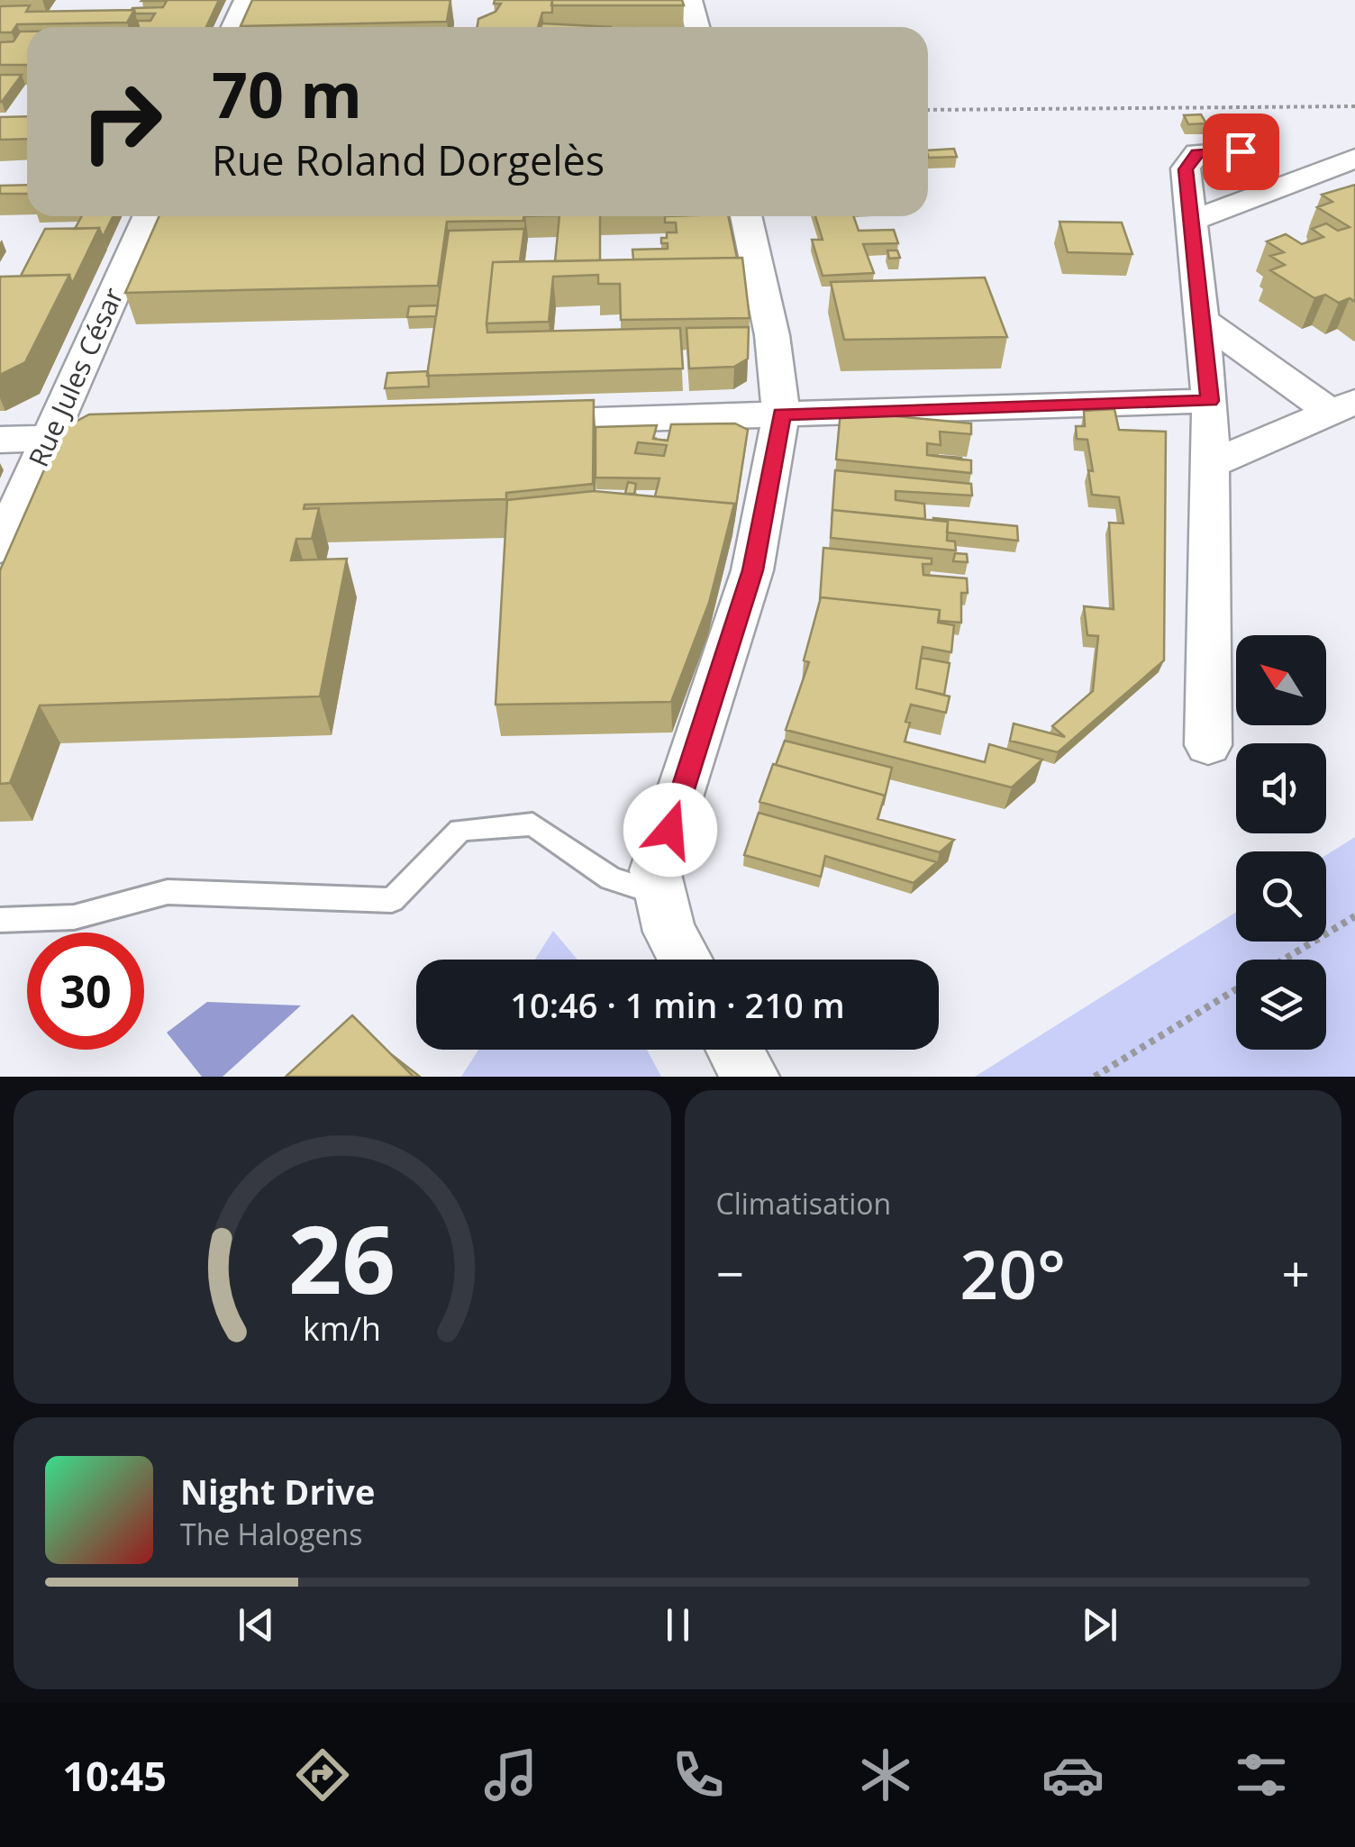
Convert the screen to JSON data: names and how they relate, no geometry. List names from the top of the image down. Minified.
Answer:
{"streets":{"street":["Rue Jules César"]},"north":"top left","page":{"turn":["70 m","Rue Roland Dorgelès"],"limit":"30","trip":"10:46 · 1 min · 210 m","tile":"Climatisation","heat":["−","20°","+"],"song":["Night Drive","The Halogens"],"tabs":"10:45","gauge":["26","km/h"]}}
